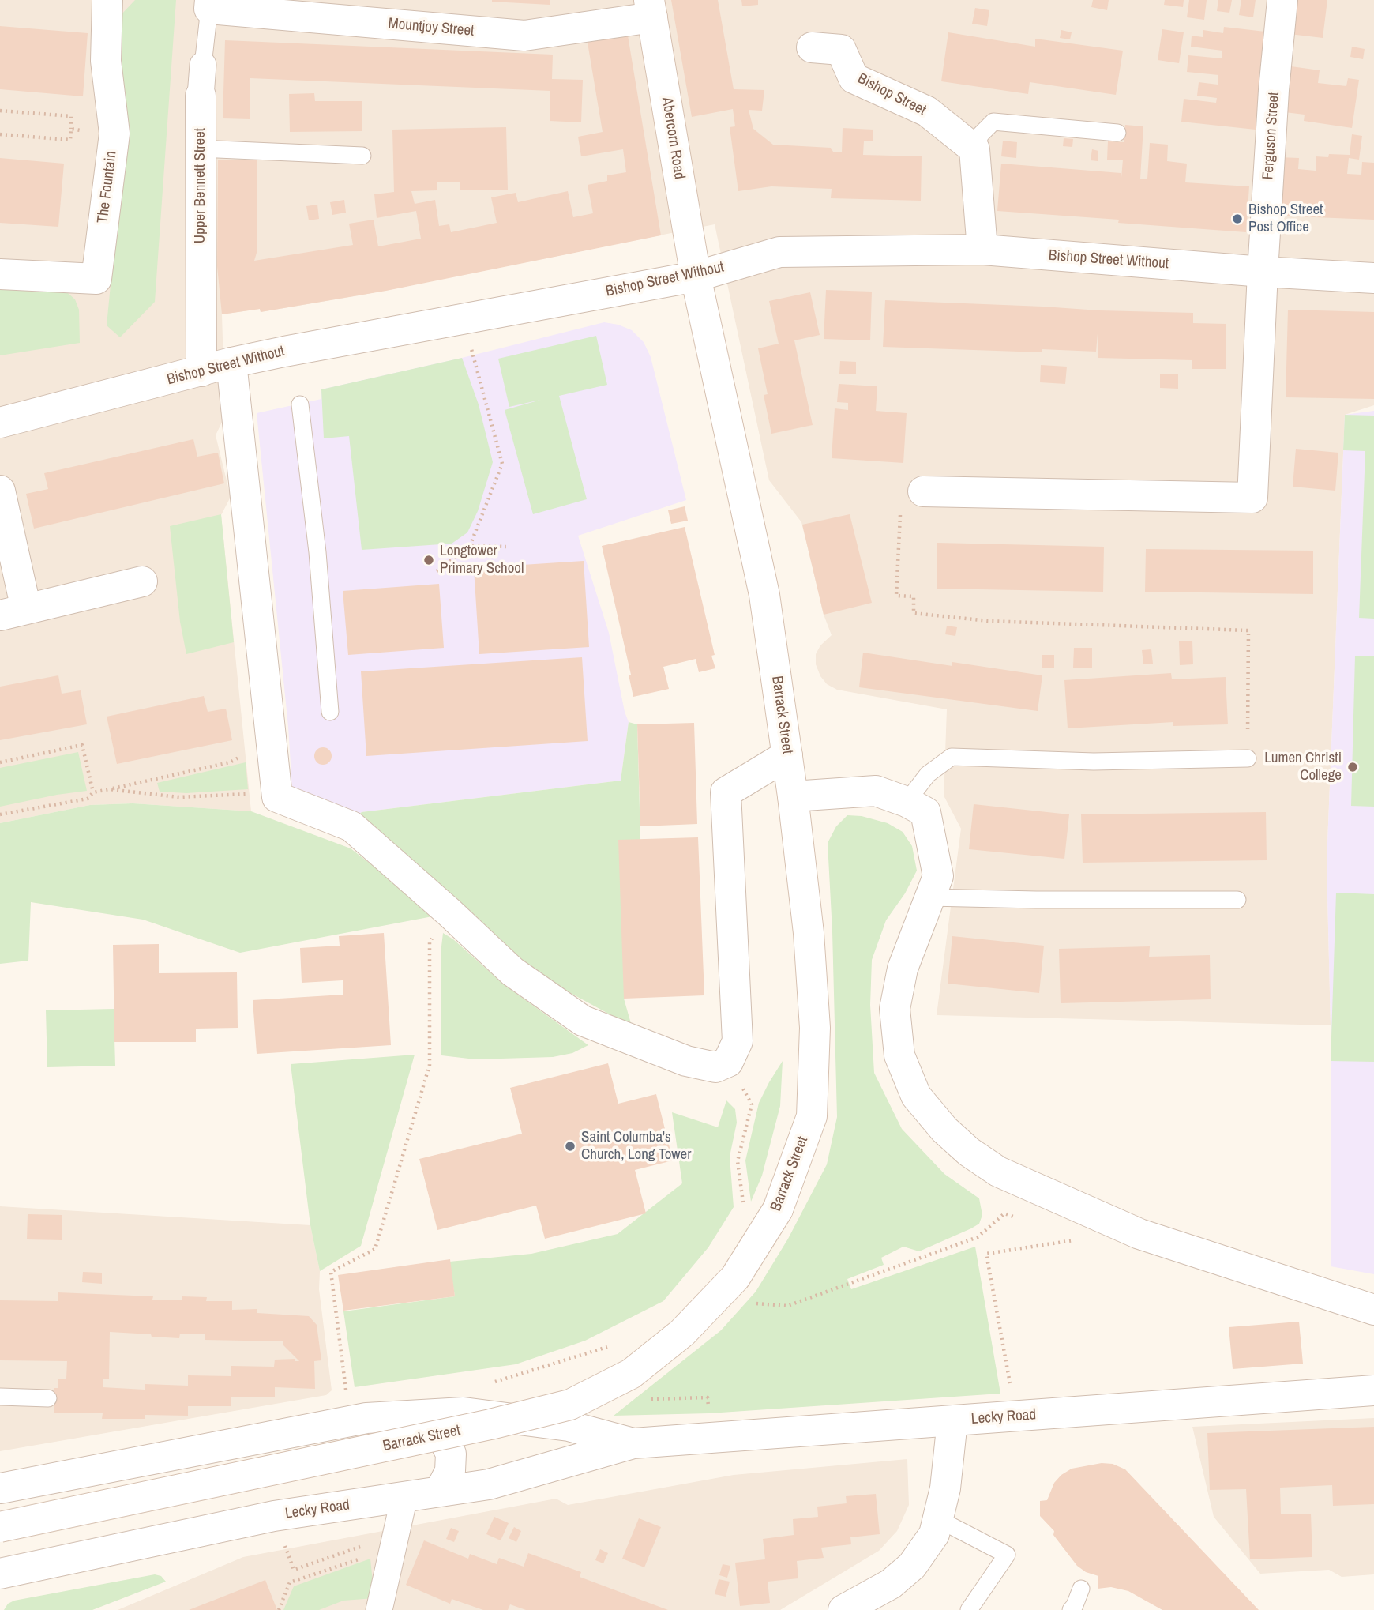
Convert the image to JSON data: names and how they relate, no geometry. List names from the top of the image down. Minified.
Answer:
{"streets":{"street":["Mountjoy Street","Bishop Street","Ferguson Street","Abercorn Road","Upper Bennett Street","The Fountain","Bishop Street Without","Barrack Street","Lecky Road"]},"crossings":[["Mountjoy Street","Abercorn Road"],["Mountjoy Street","Upper Bennett Street"],["Ferguson Street","Bishop Street Without"],["Abercorn Road","Bishop Street Without"],["Abercorn Road","Barrack Street"],["Upper Bennett Street","Bishop Street Without"],["Bishop Street Without","Barrack Street"]],"places":["Bishop Street Post Office","Longtower Primary School","Lumen Christi College","Saint Columba's Church, Long Tower"]}
